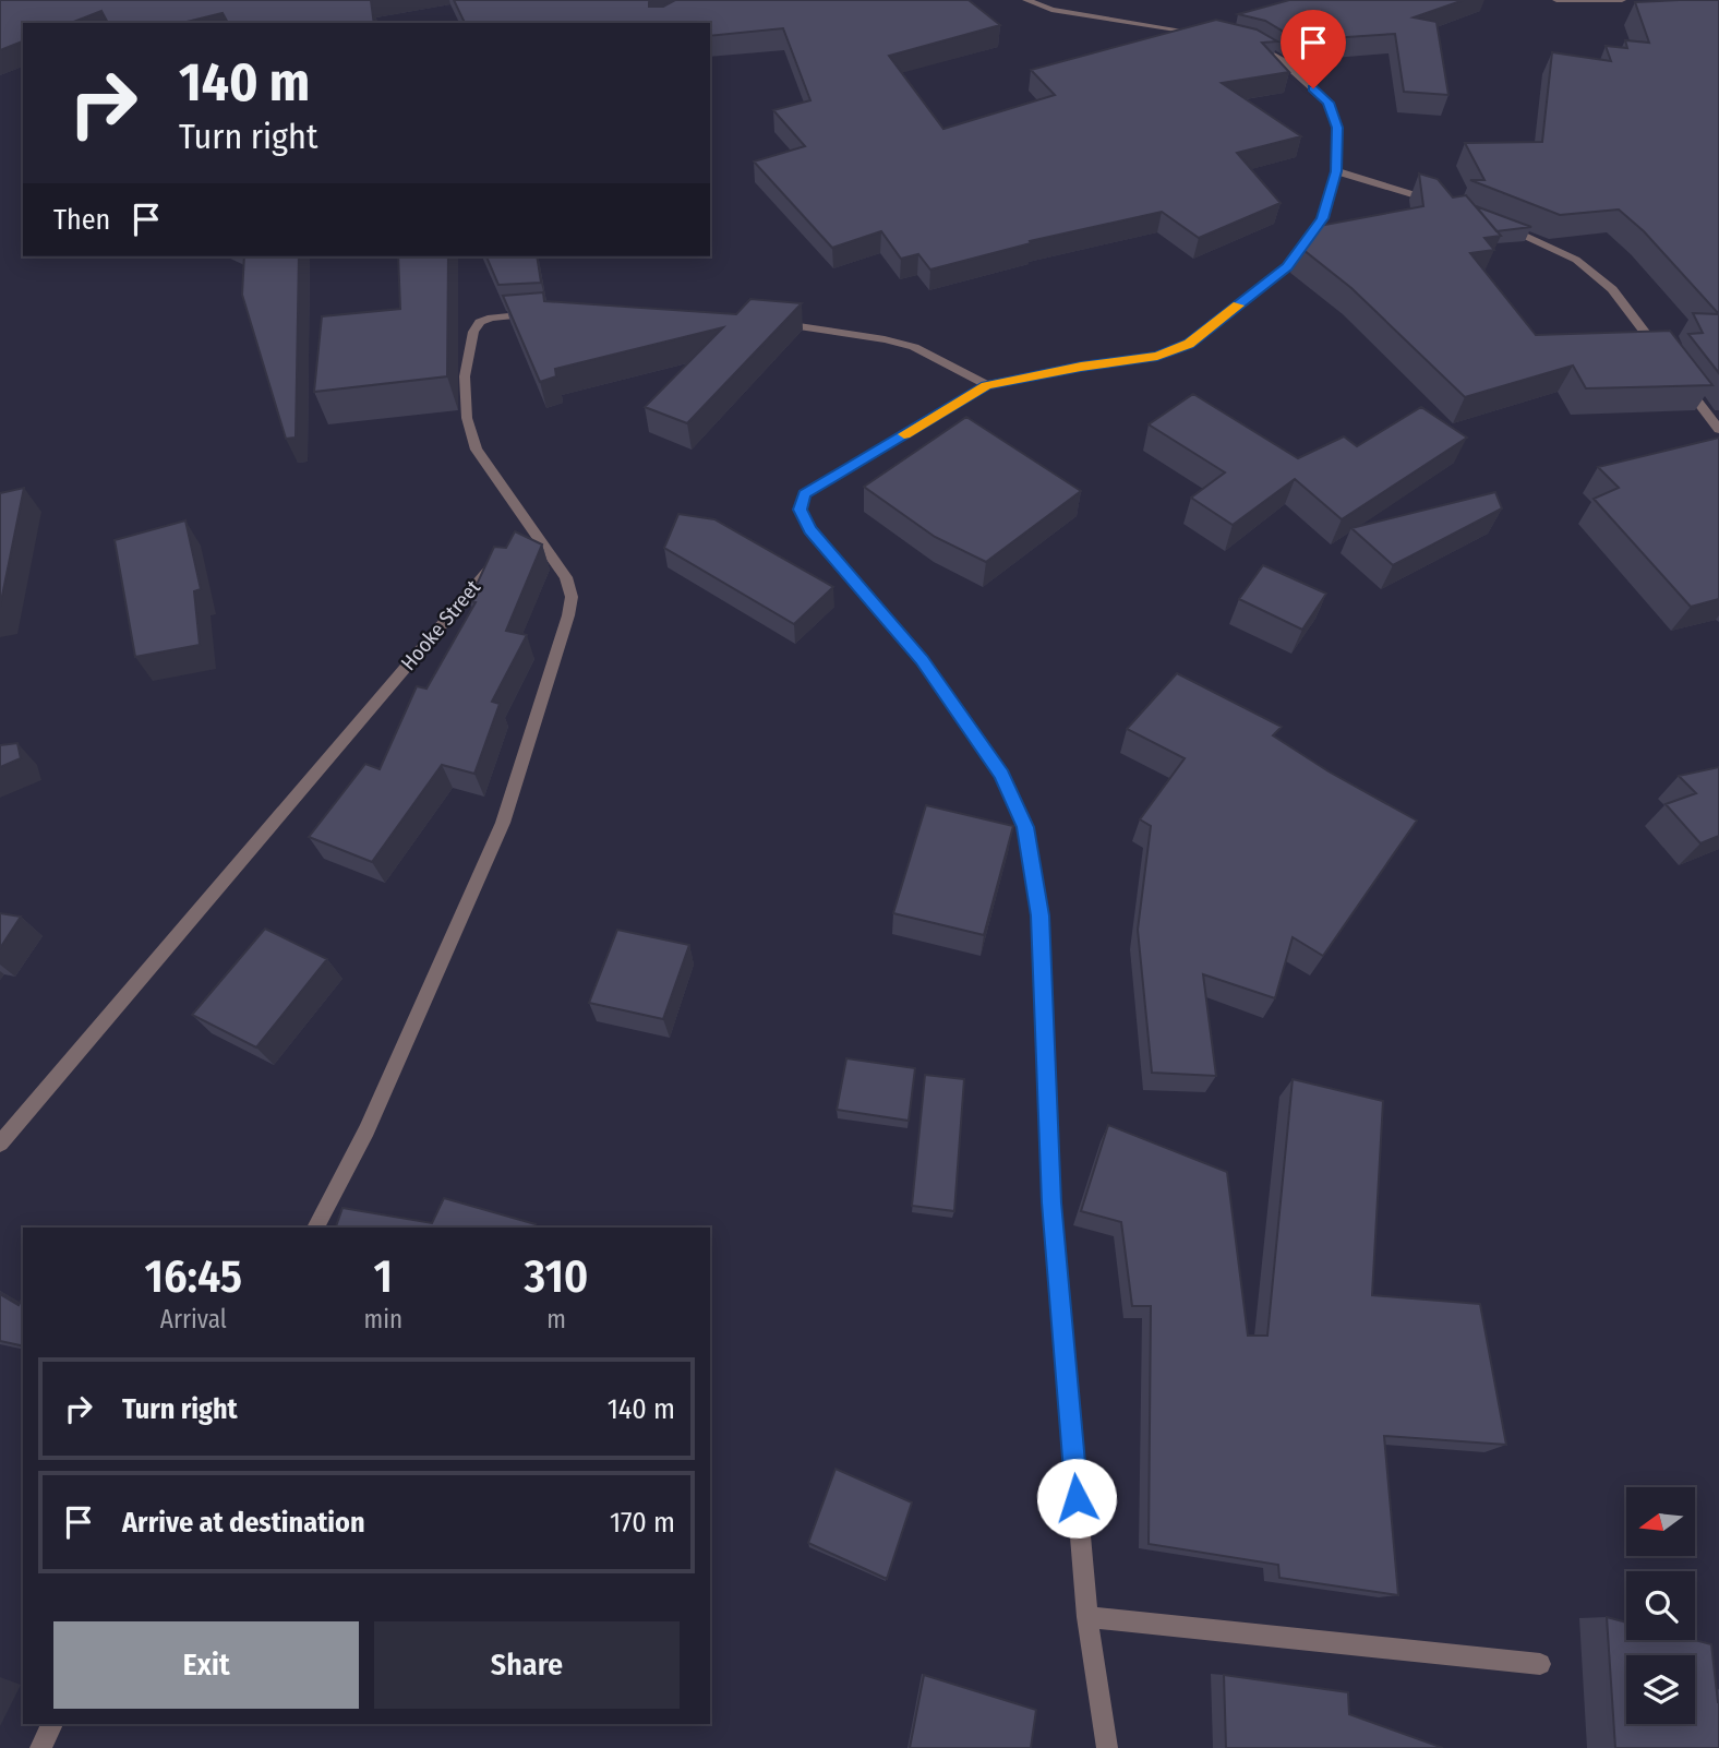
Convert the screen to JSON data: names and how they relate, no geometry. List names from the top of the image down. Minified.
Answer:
{"streets":{"street":["Hooke Street"]},"north":"left","page":{"turn":["140 m","Turn right"],"then":"Then","eta":["16:45","Arrival","1","min","310","m"],"list":[{"name":"Turn right","value":"140 m"},{"name":"Arrive at destination","value":"170 m"}],"buttons":["Exit","Share"]}}
